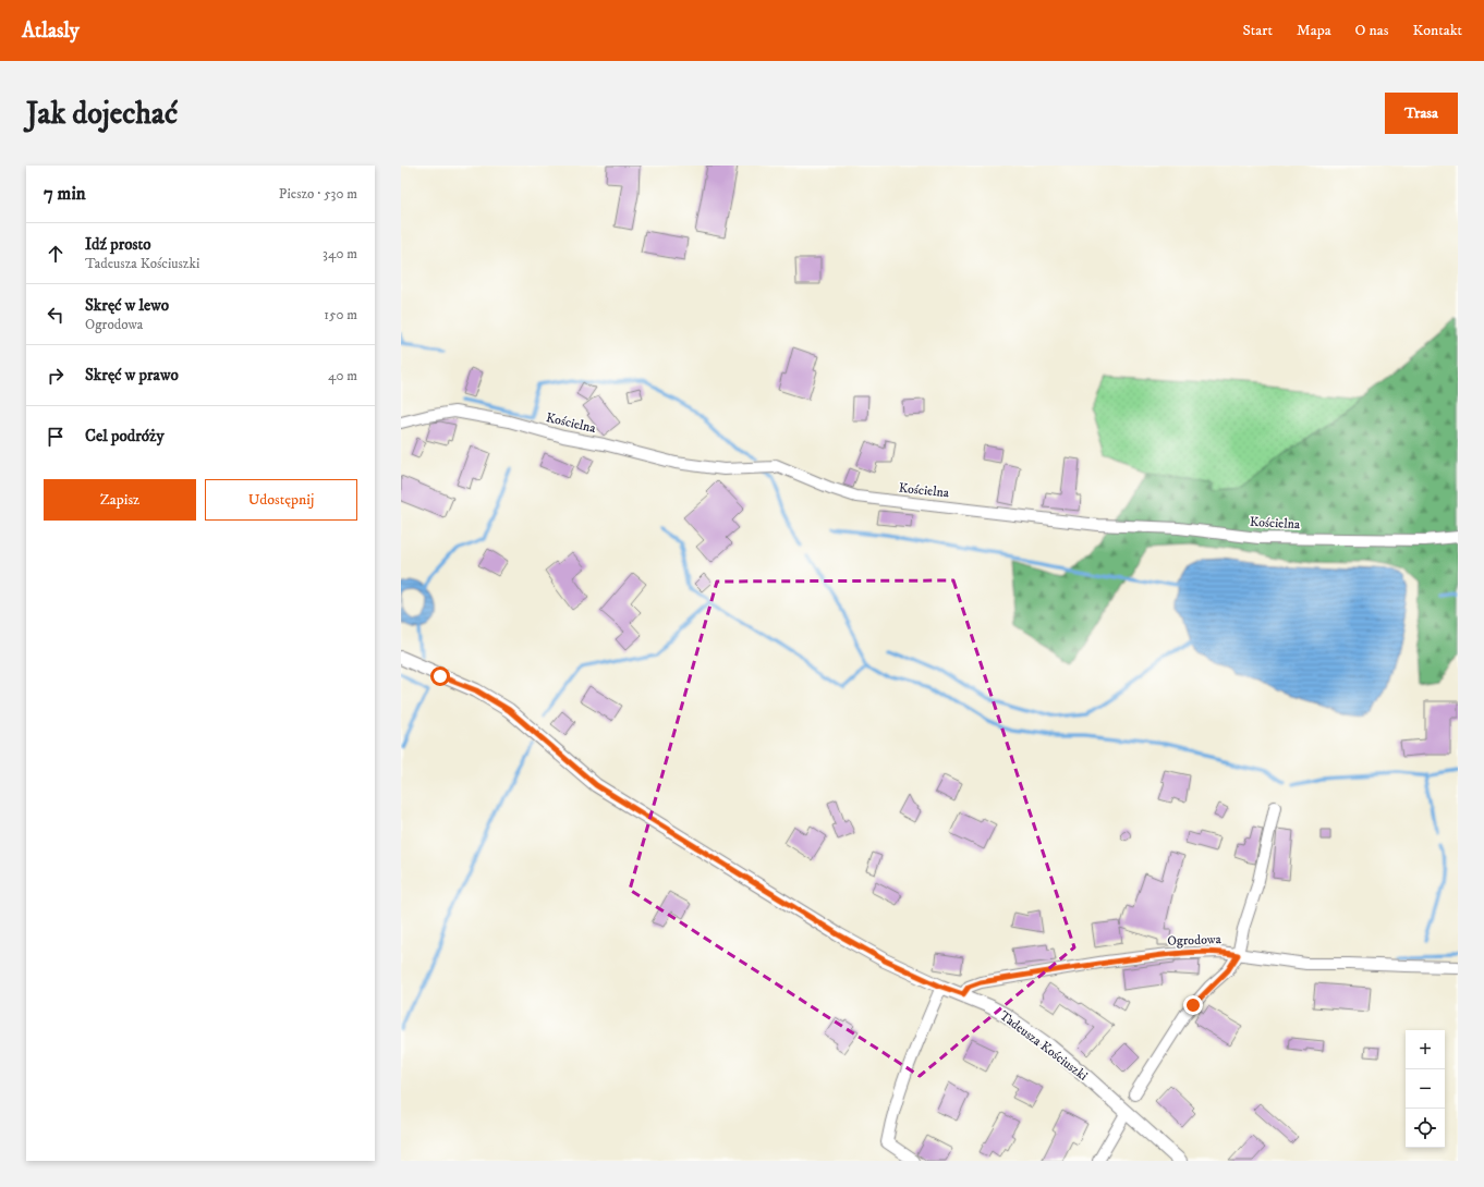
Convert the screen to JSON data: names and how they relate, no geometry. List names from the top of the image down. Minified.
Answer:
{"streets":{"street":["Kościelna","Ogrodowa","Tadeusza Kościuszki"]},"crossings":[["Ogrodowa","Tadeusza Kościuszki"]],"page":{"header":"Atlasly","nav":["Start","Mapa","O nas","Kontakt"],"buttons":["Trasa",["Zapisz","Udostępnij"]],"title":"Jak dojechać","heading":["7 min","Pieszo · 530 m"],"list":[["Idź prosto","Tadeusza Kościuszki","340 m"],["Skręć w lewo","Ogrodowa","150 m"],["Skręć w prawo","40 m"],"Cel podróży"],"map_buttons":["+","−"]}}
